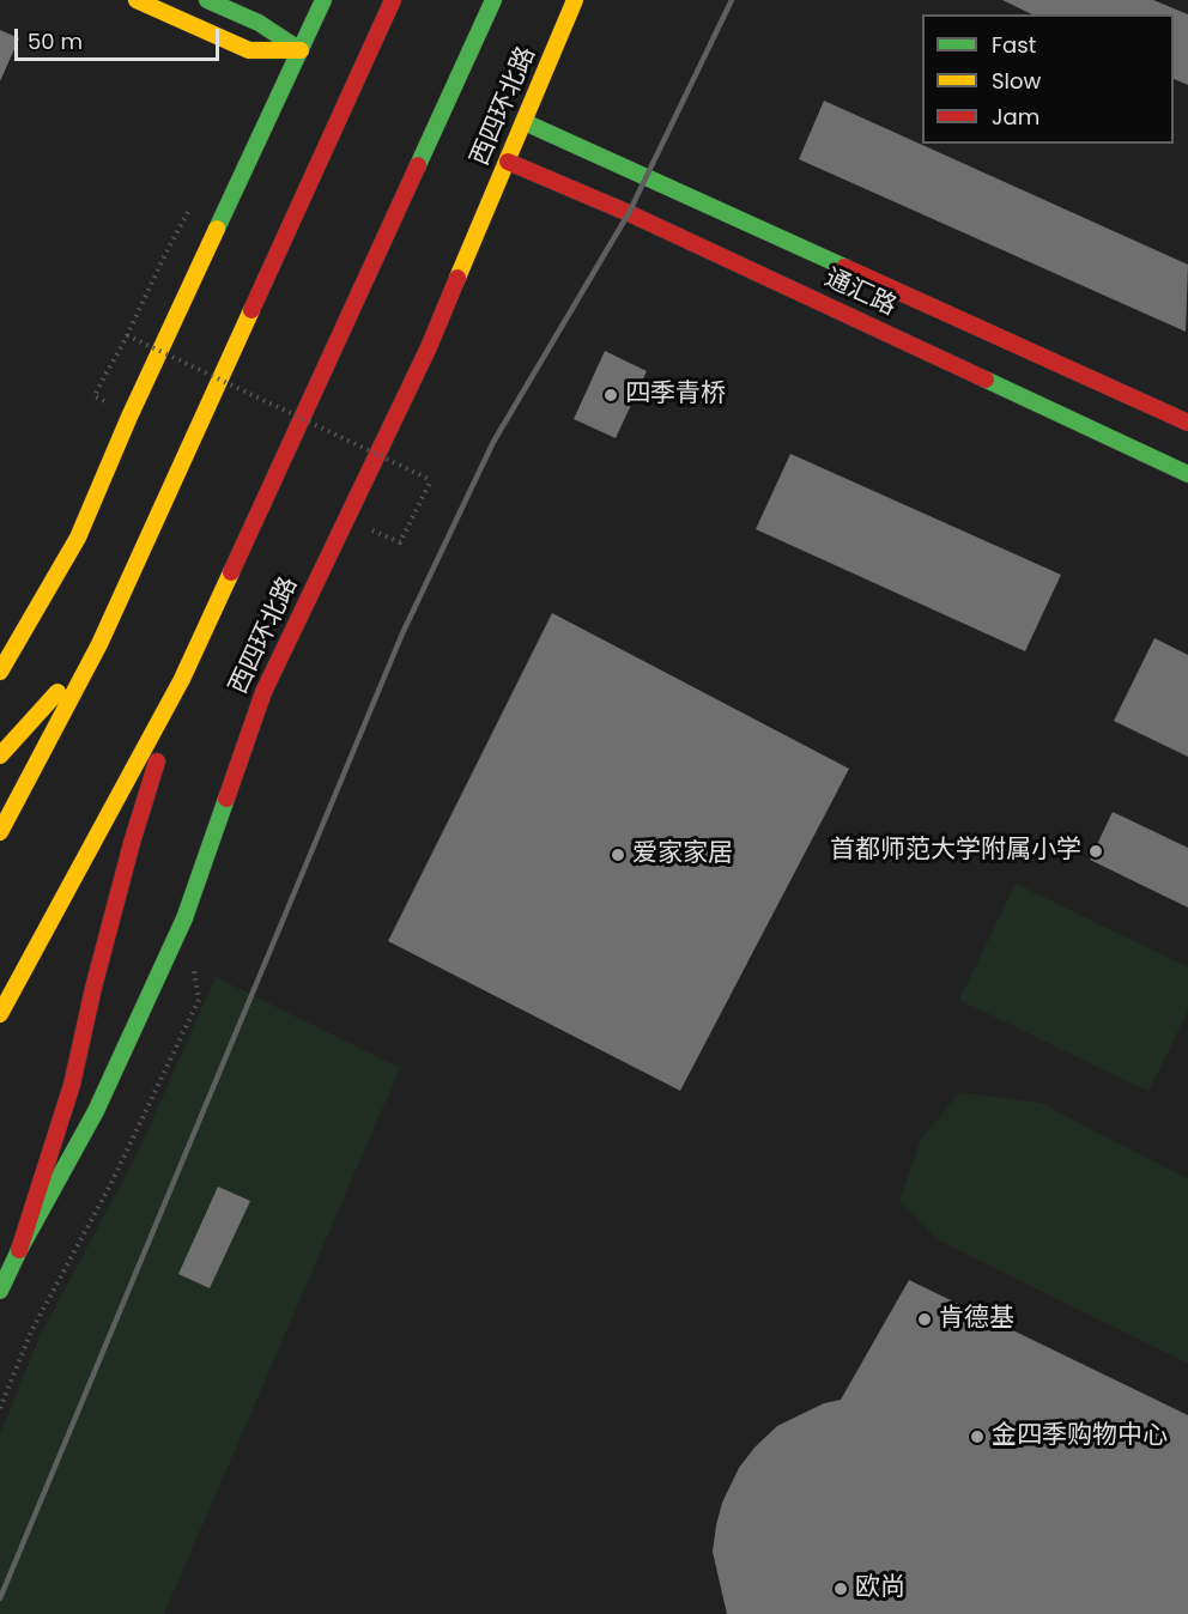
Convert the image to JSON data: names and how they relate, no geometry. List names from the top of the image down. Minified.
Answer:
{"streets":{"main road":["西四环北路","通汇路"]},"crossings":[["西四环北路","通汇路"]],"places":["四季青桥","首都师范大学附属小学","爱家家居","肯德基","金四季购物中心","欧尚"],"legend":["Fast","Slow","Jam"],"scale_bar":"50 m"}
